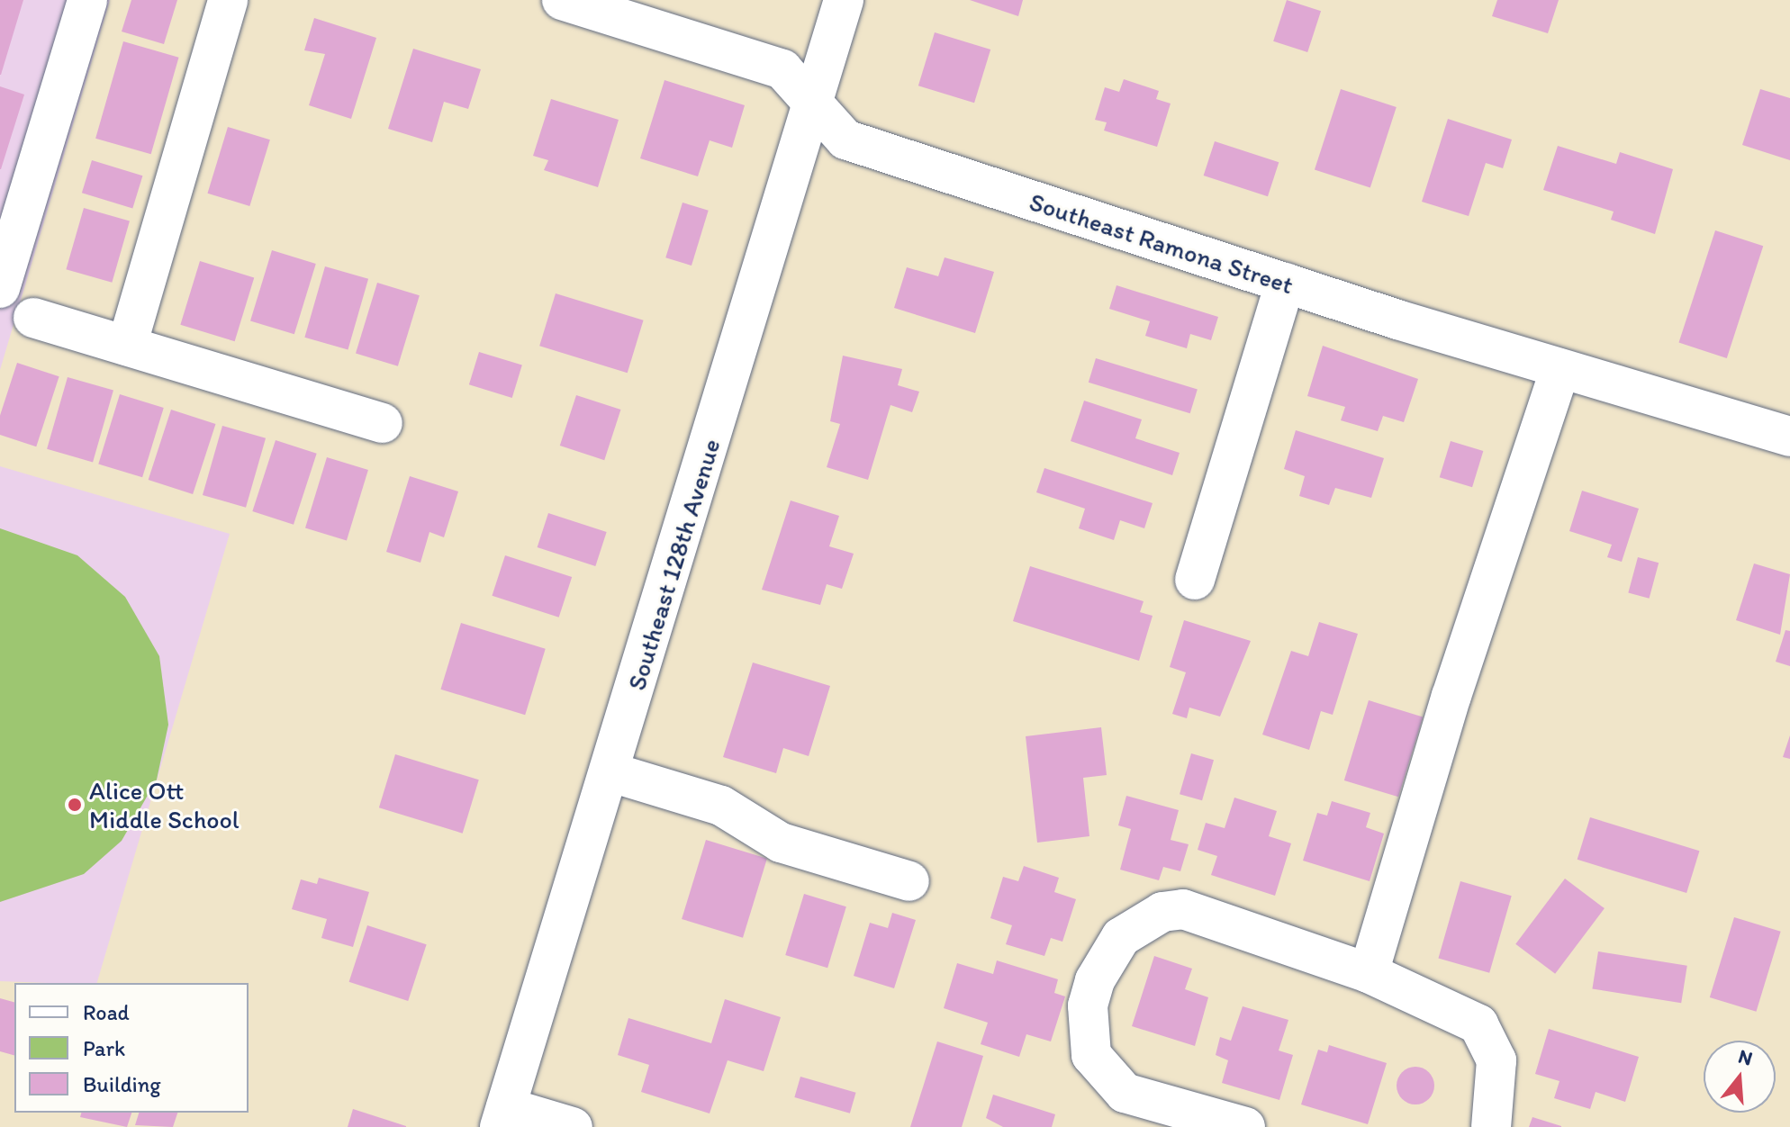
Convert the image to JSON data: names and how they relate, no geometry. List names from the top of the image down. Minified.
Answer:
{"streets":{"street":["Southeast Ramona Street","Southeast 128th Avenue"]},"crossings":[["Southeast Ramona Street","Southeast 128th Avenue"]],"places":["Alice Ott Middle School"],"legend":["Road","Park","Building"],"north":"top"}
